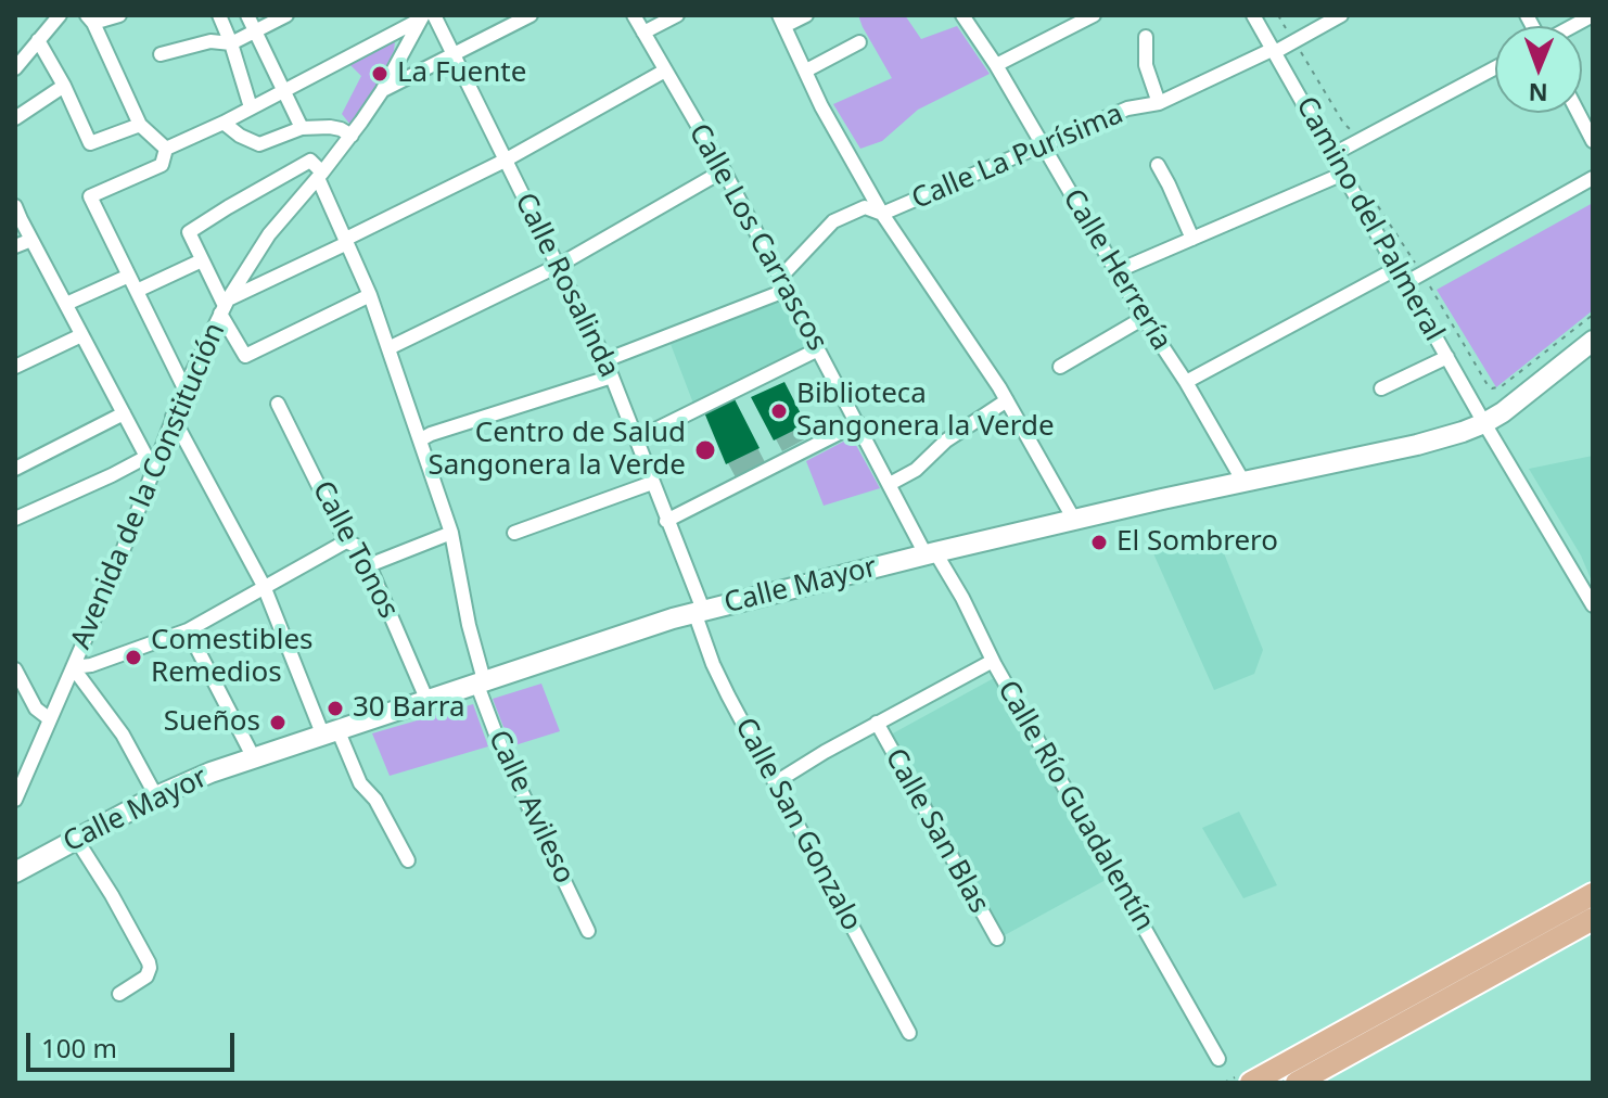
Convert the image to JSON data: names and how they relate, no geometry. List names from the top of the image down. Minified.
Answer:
{"streets":{"street":["Calle La Purísima","Camino del Palmeral","Calle Los Carrascos","Calle Herrería","Calle Rosalinda","Avenida de la Constitución","Calle Tonos","Calle Mayor","Calle Río Guadalentín","Calle Avileso","Calle San Gonzalo","Calle San Blas"]},"crossings":[["Calle La Purísima","Camino del Palmeral"],["Calle La Purísima","Calle Los Carrascos"],["Calle La Purísima","Calle Herrería"],["Calle La Purísima","Calle Rosalinda"],["Camino del Palmeral","Calle Mayor"],["Calle Los Carrascos","Calle Mayor"],["Calle Los Carrascos","Calle Río Guadalentín"],["Calle Herrería","Calle Mayor"],["Calle Rosalinda","Avenida de la Constitución"],["Calle Rosalinda","Calle Mayor"],["Calle Rosalinda","Calle San Gonzalo"],["Avenida de la Constitución","Calle Avileso"],["Calle Tonos","Calle Mayor"],["Calle Mayor","Calle Río Guadalentín"],["Calle Mayor","Calle Avileso"],["Calle Mayor","Calle San Gonzalo"]],"places":["La Fuente","Biblioteca Sangonera la Verde","Centro de Salud Sangonera la Verde","El Sombrero","Comestibles Remedios","30 Barra","Sueños"],"scale_bar":"100 m","north":"bottom"}
